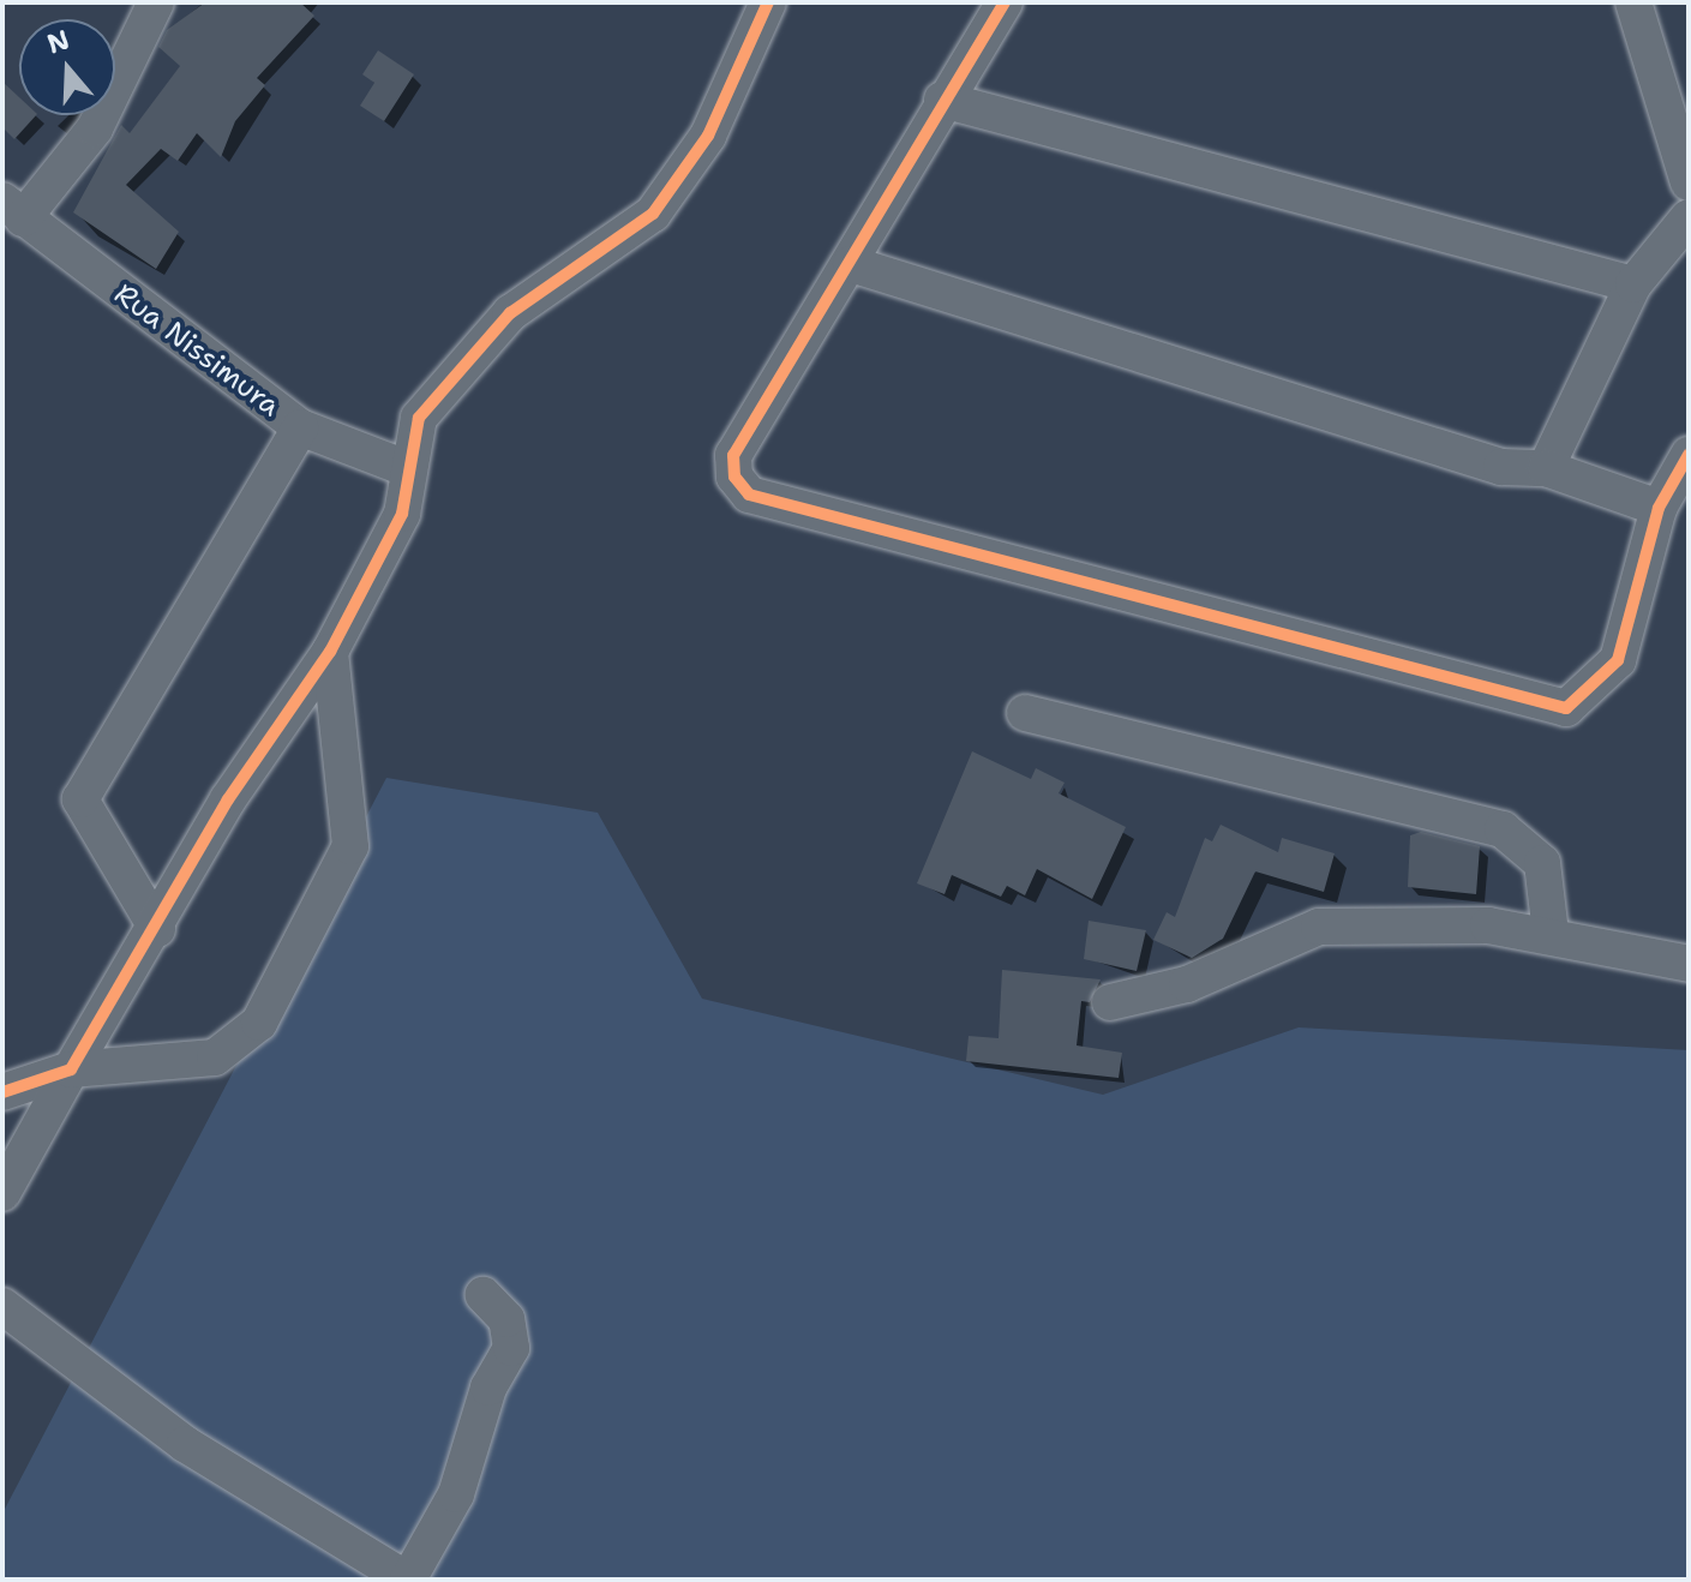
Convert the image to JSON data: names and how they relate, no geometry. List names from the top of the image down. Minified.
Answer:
{"streets":{"street":["Rua Nissimura"]},"north":"top"}
